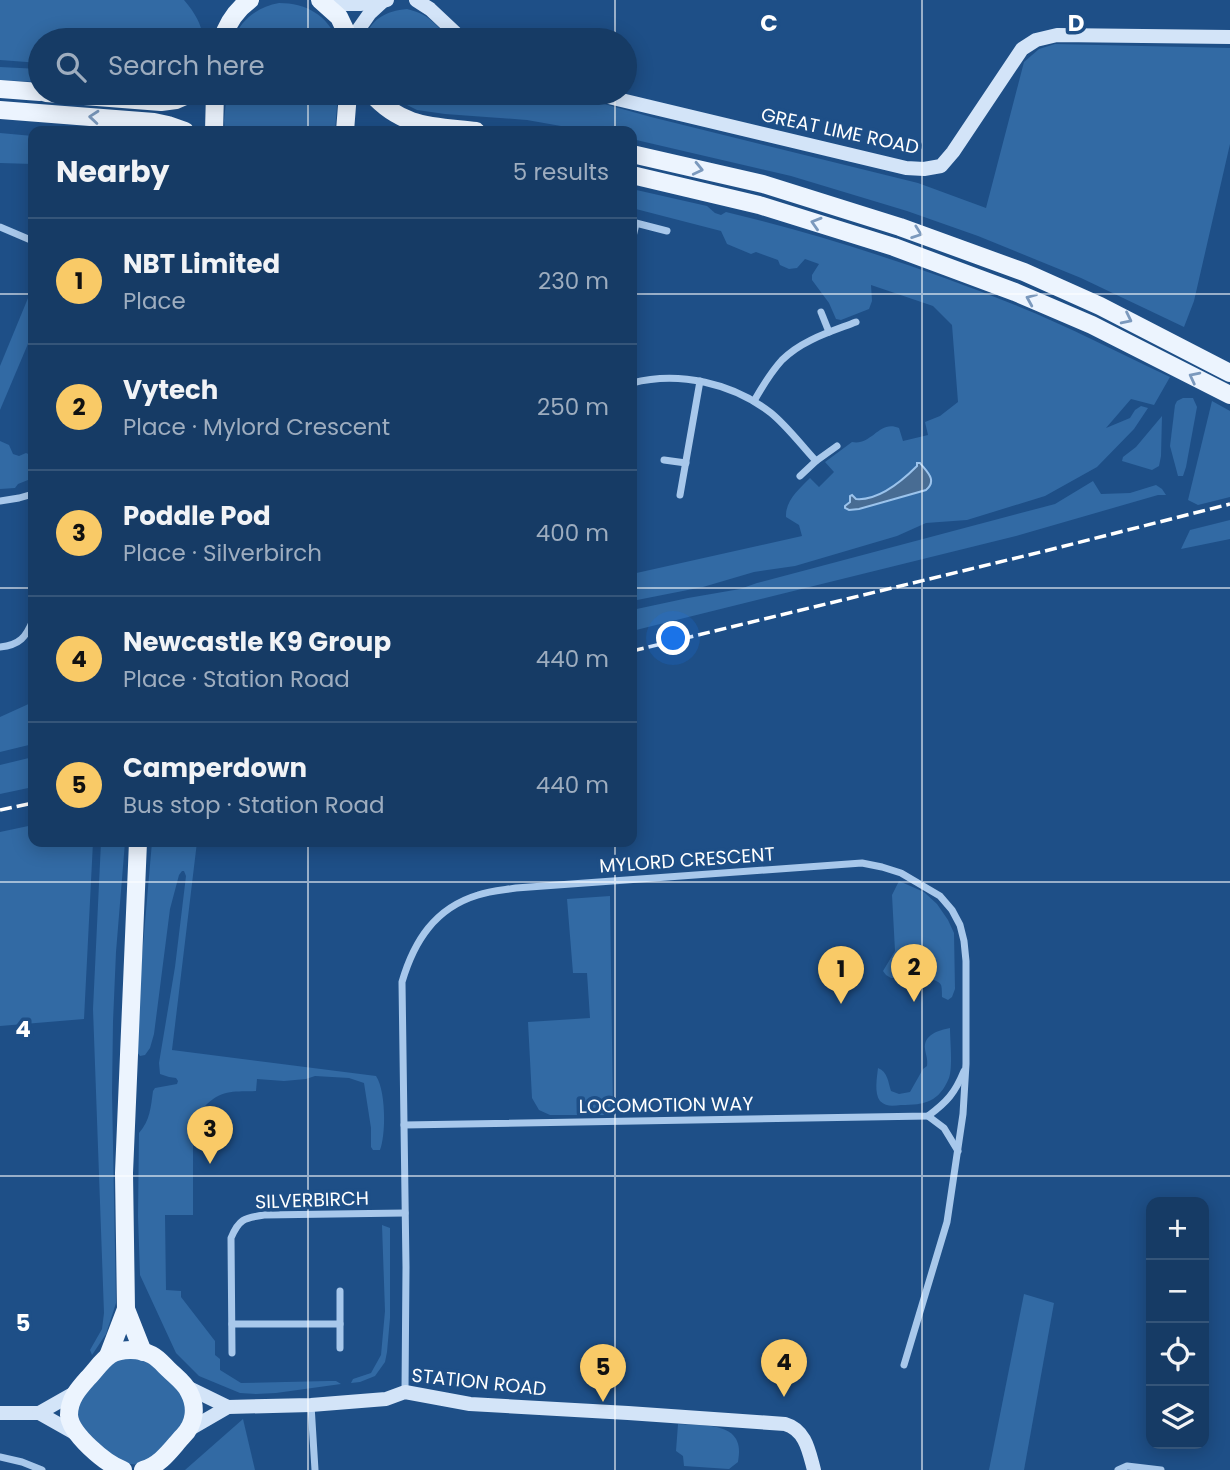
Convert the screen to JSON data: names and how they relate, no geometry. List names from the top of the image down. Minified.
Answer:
{"streets":{"main road":["GREAT LIME ROAD","STATION ROAD"],"street":["MYLORD CRESCENT","LOCOMOTION WAY","SILVERBIRCH"]},"crossings":[["MYLORD CRESCENT","LOCOMOTION WAY"],["MYLORD CRESCENT","SILVERBIRCH"],["MYLORD CRESCENT","STATION ROAD"]],"page":{"search":"Search here","heading":["Nearby","5 results"],"list":[{"mark":"1","name":"NBT Limited","note":"Place","value":"230 m"},{"mark":"2","name":"Vytech","note":"Place · Mylord Crescent","value":"250 m"},{"mark":"3","name":"Poddle Pod","note":"Place · Silverbirch","value":"400 m"},{"mark":"4","name":"Newcastle K9 Group","note":"Place · Station Road","value":"440 m"},{"mark":"5","name":"Camperdown","note":"Bus stop · Station Road","value":"440 m"}],"pins":["2","1","3","4","5"],"map_buttons":["+","−"]},"grid":{"columns":["C","D"],"rows":["4","5"]}}
